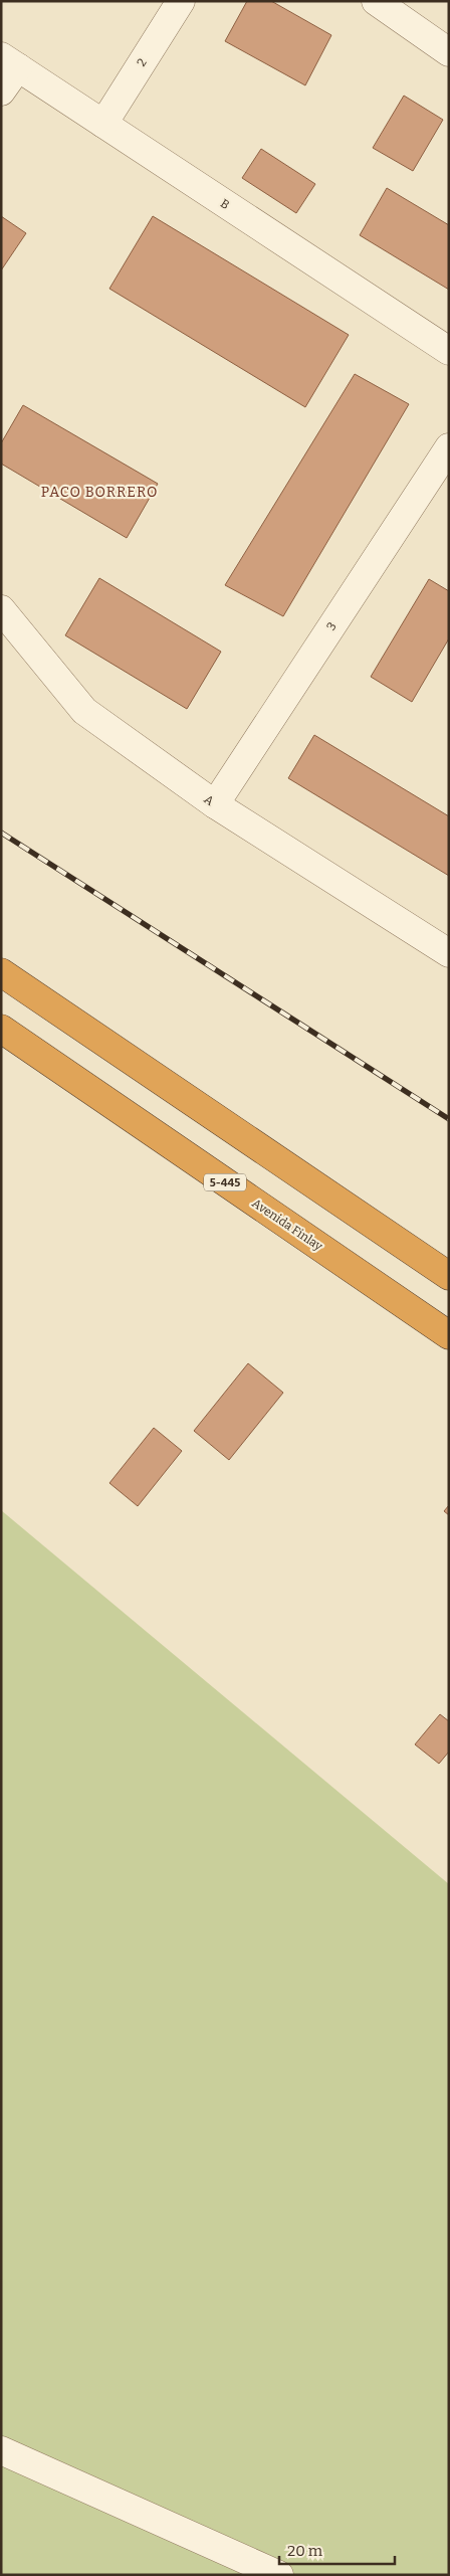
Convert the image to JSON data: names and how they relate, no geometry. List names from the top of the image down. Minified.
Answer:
{"streets":{"highway":["5-445","Avenida Finlay"],"street":["2","B","3","A"]},"crossings":[["2","B"],["3","A"]],"districts":["PACO BORRERO"],"scale_bar":"20 m"}
